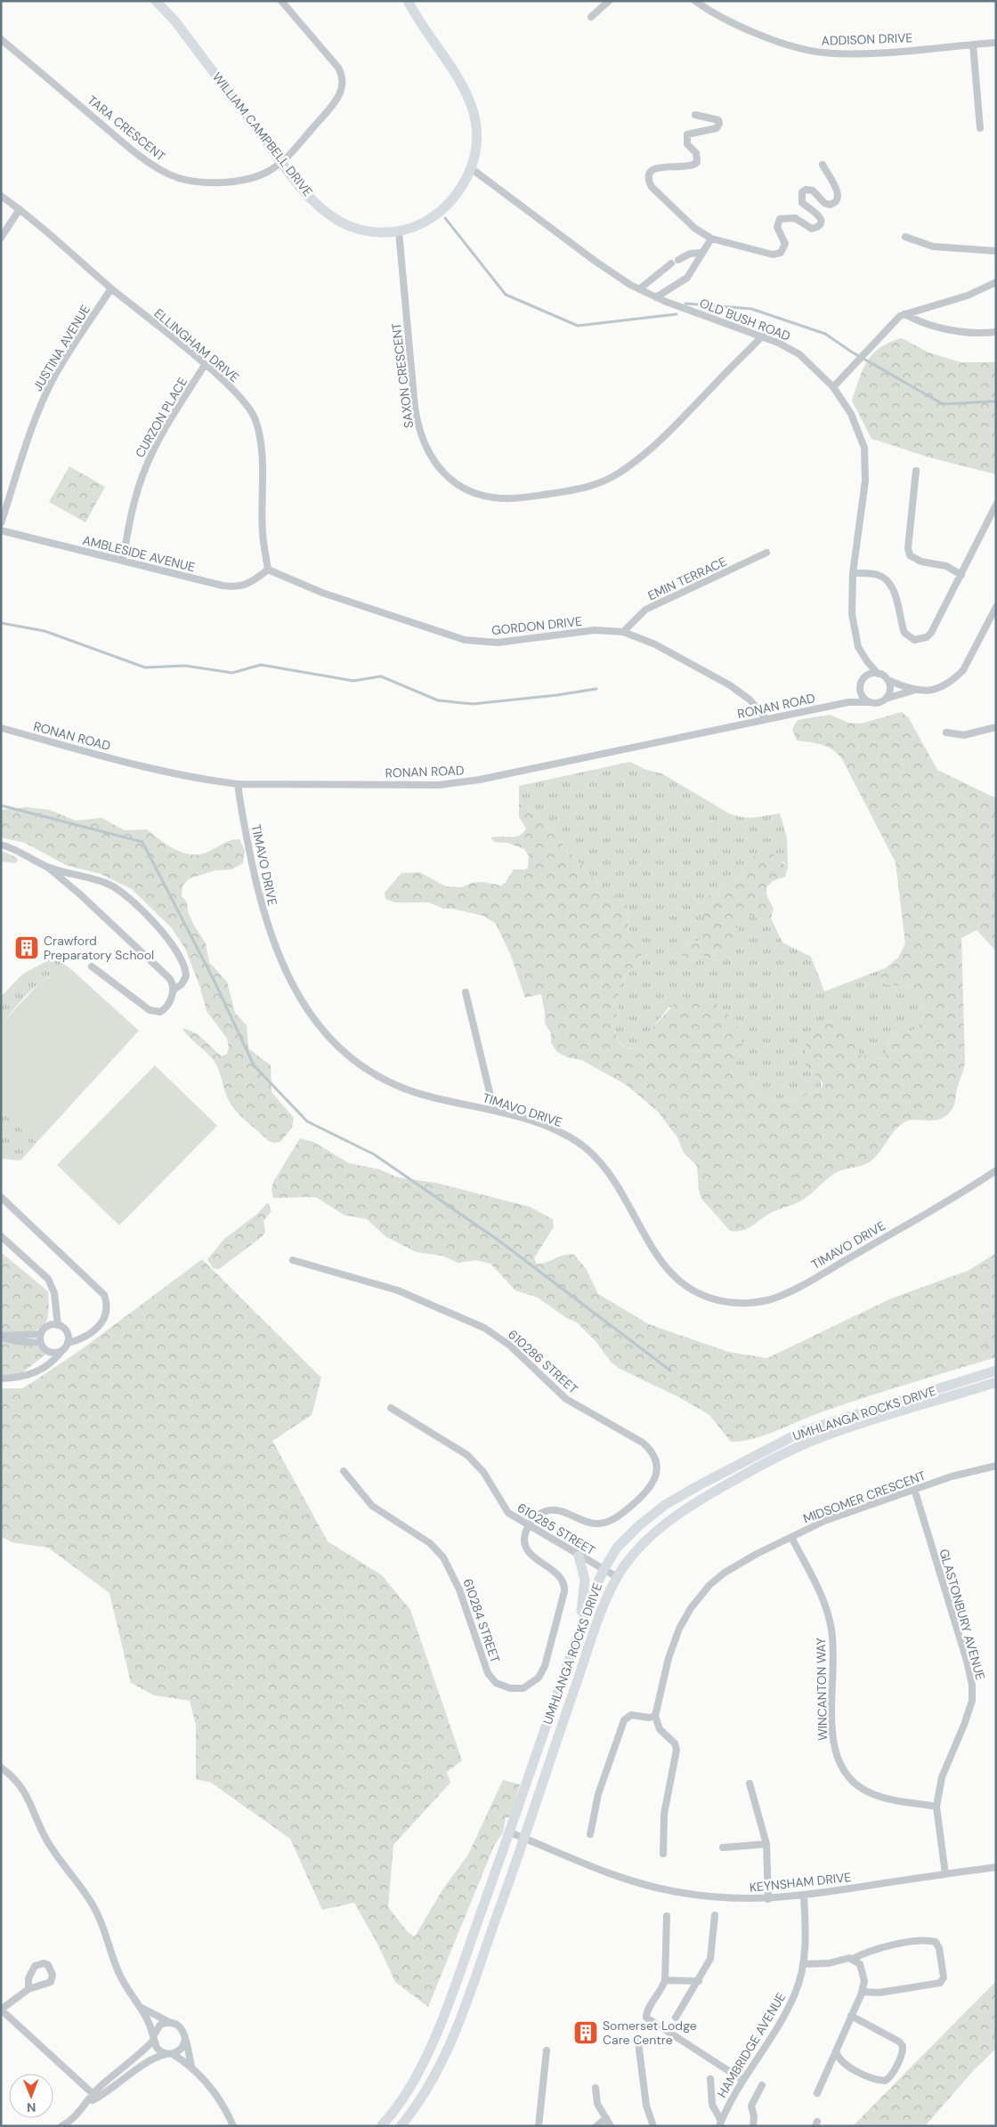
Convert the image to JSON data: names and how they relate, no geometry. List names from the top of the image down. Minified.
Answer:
{"streets":{"main road":["WILLIAM CAMPBELL DRIVE","UMHLANGA ROCKS DRIVE"],"street":["ADDISON DRIVE","TARA CRESCENT","OLD BUSH ROAD","ELLINGHAM DRIVE","JUSTINA AVENUE","SAXON CRESCENT","CURZON PLACE","AMBLESIDE AVENUE","EMIN TERRACE","GORDON DRIVE","RONAN ROAD","TIMAVO DRIVE","610286 STREET","MIDSOMER CRESCENT","610285 STREET","GLASTONBURY AVENUE","610284 STREET","WINCANTON WAY","KEYNSHAM DRIVE","HAMBRIDGE AVENUE"]},"crossings":[["TARA CRESCENT","WILLIAM CAMPBELL DRIVE"],["WILLIAM CAMPBELL DRIVE","OLD BUSH ROAD"],["WILLIAM CAMPBELL DRIVE","SAXON CRESCENT"],["OLD BUSH ROAD","SAXON CRESCENT"],["OLD BUSH ROAD","RONAN ROAD"],["ELLINGHAM DRIVE","JUSTINA AVENUE"],["ELLINGHAM DRIVE","CURZON PLACE"],["ELLINGHAM DRIVE","AMBLESIDE AVENUE"],["ELLINGHAM DRIVE","GORDON DRIVE"],["CURZON PLACE","AMBLESIDE AVENUE"],["AMBLESIDE AVENUE","GORDON DRIVE"],["EMIN TERRACE","GORDON DRIVE"],["GORDON DRIVE","RONAN ROAD"],["RONAN ROAD","TIMAVO DRIVE"],["610286 STREET","610285 STREET"],["610286 STREET","610284 STREET"],["UMHLANGA ROCKS DRIVE","610285 STREET"],["UMHLANGA ROCKS DRIVE","KEYNSHAM DRIVE"],["MIDSOMER CRESCENT","GLASTONBURY AVENUE"],["MIDSOMER CRESCENT","WINCANTON WAY"],["610285 STREET","610284 STREET"],["GLASTONBURY AVENUE","WINCANTON WAY"],["GLASTONBURY AVENUE","KEYNSHAM DRIVE"],["KEYNSHAM DRIVE","HAMBRIDGE AVENUE"]],"places":{"building":["Crawford Preparatory School","Somerset Lodge Care Centre"]},"north":"bottom"}
